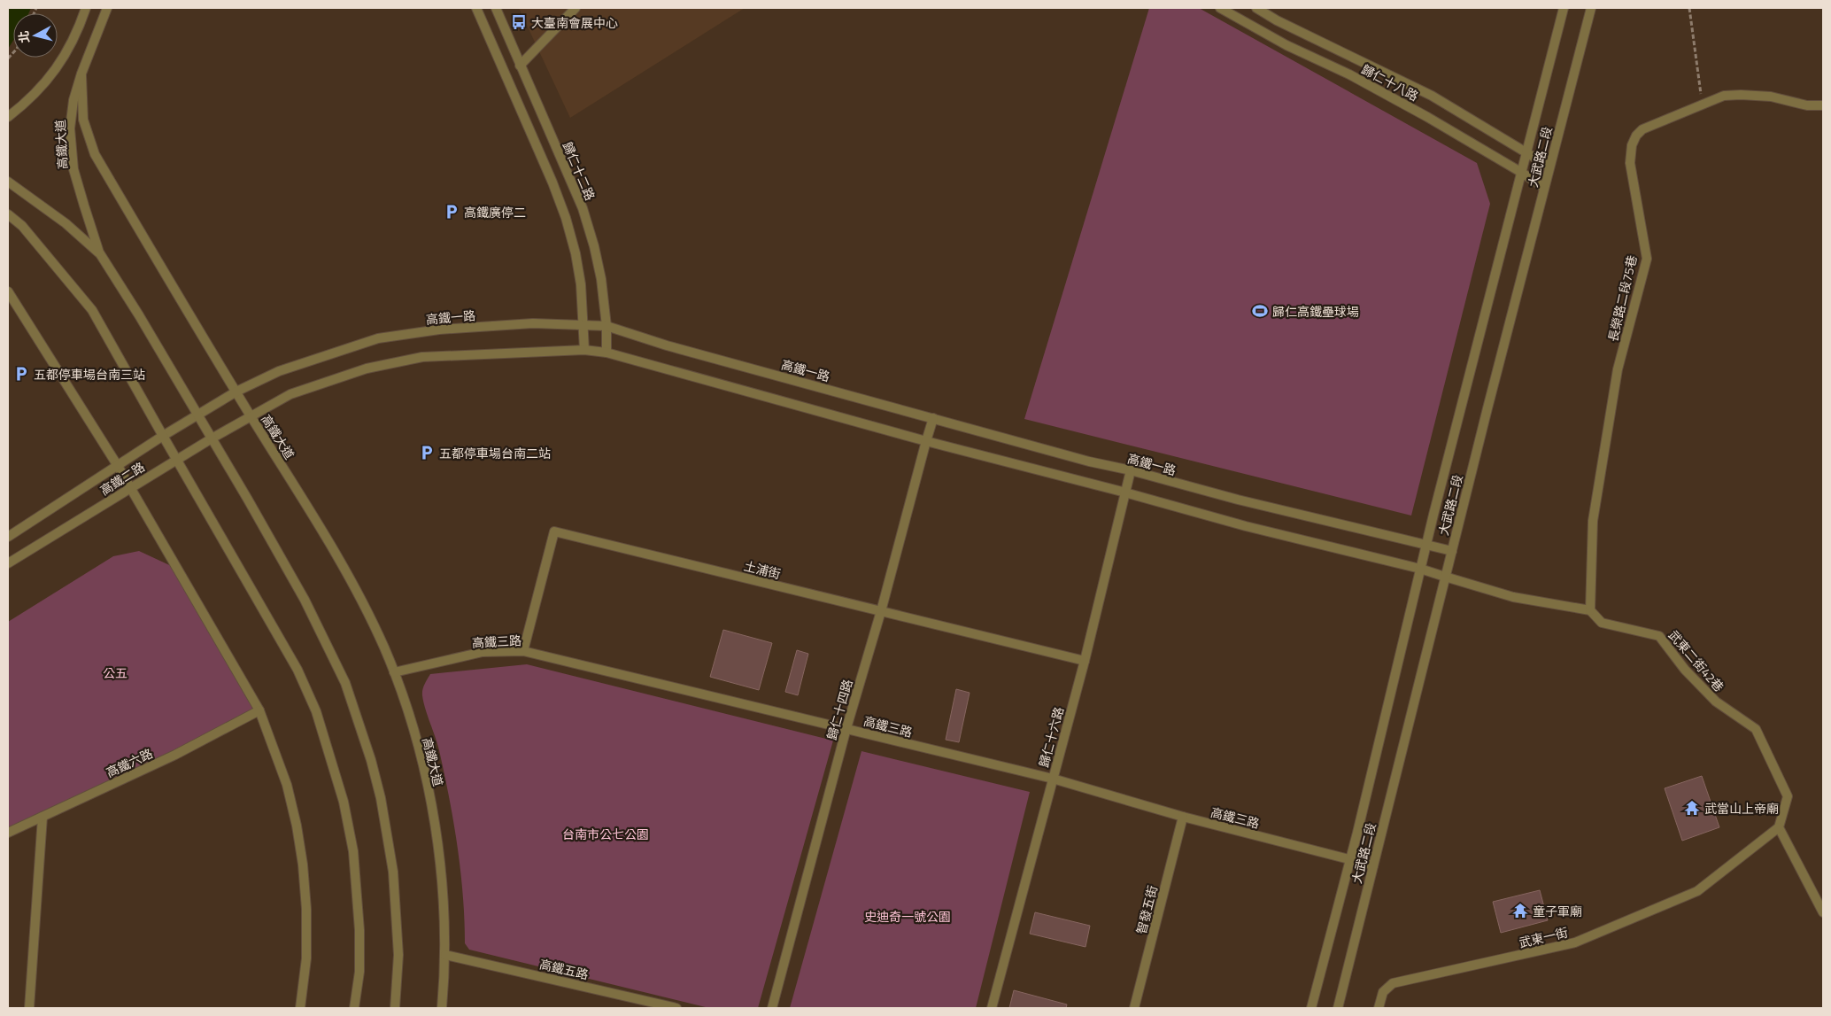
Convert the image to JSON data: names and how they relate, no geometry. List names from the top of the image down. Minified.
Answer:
{"streets":{"street":["歸仁十八路","高鐵大道","大武路二段","歸仁十二路","長榮路二段75巷","高鐵一路","高鐵二路","土浦街","高鐵三路","武東二街42巷","歸仁十四路","歸仁十六路","高鐵六路","智發五街","武東一街","高鐵五路"]},"crossings":[["歸仁十八路","大武路二段"],["高鐵大道","高鐵一路"],["高鐵大道","高鐵二路"],["高鐵大道","高鐵三路"],["高鐵大道","高鐵五路"],["大武路二段","高鐵一路"],["大武路二段","高鐵三路"],["大武路二段","武東二街42巷"],["歸仁十二路","高鐵一路"],["長榮路二段75巷","武東二街42巷"],["高鐵一路","高鐵二路"],["高鐵一路","歸仁十四路"],["高鐵一路","歸仁十六路"],["土浦街","高鐵三路"],["土浦街","歸仁十四路"],["土浦街","歸仁十六路"],["高鐵三路","歸仁十四路"],["高鐵三路","歸仁十六路"],["高鐵三路","智發五街"],["武東二街42巷","武東一街"]],"parks":["公五","台南市公七公園","史迪奇一號公園"],"places":{"bus stop":["大臺南會展中心"],"parking":["高鐵廣停二","五都停車場台南三站","五都停車場台南二站"],"sports":["歸仁高鐵壘球場"],"temple":["武當山上帝廟","童子軍廟"]},"north":"left"}
